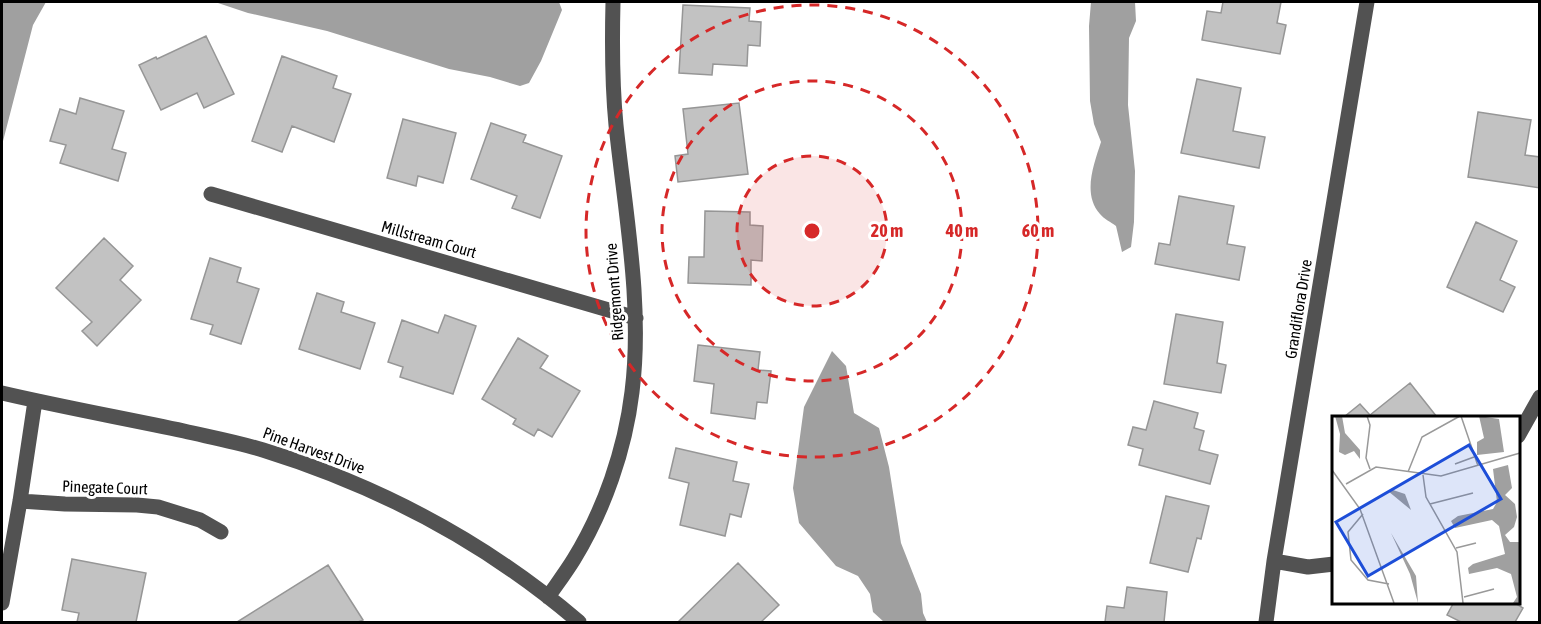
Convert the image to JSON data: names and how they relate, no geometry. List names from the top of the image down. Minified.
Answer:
{"streets":{"street":["Millstream Court","Ridgemont Drive","Grandiflora Drive","Pine Harvest Drive","Pinegate Court"]},"crossings":[["Millstream Court","Ridgemont Drive"],["Ridgemont Drive","Pine Harvest Drive"]],"rings":["20 m","40 m","60 m"]}
